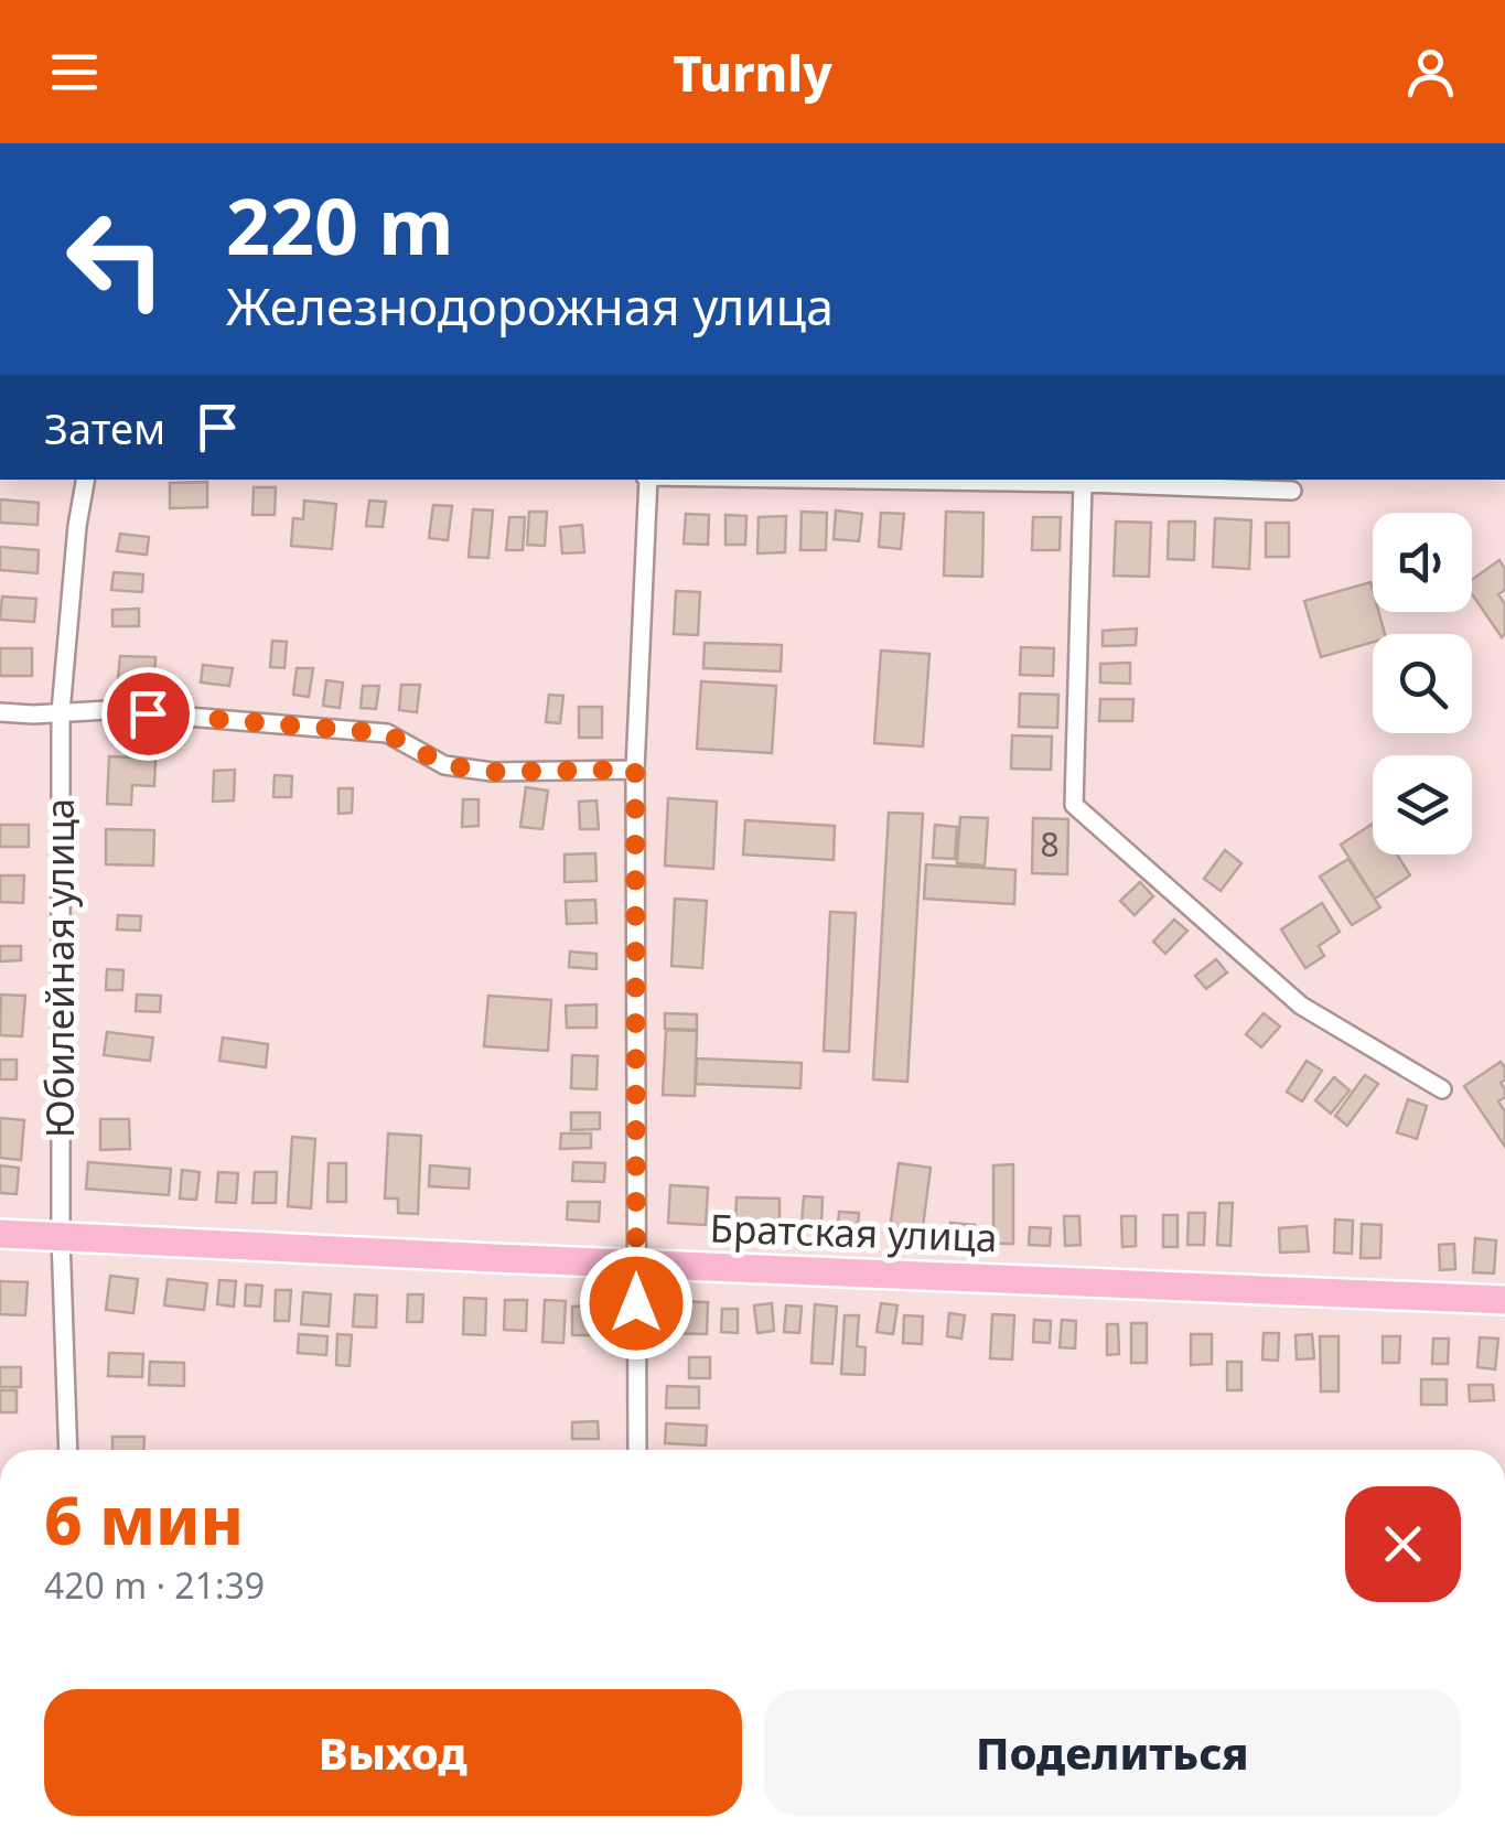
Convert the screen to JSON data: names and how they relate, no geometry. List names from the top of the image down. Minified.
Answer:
{"streets":{"main road":["Братская улица"],"street":["Юбилейная улица"]},"crossings":[["Юбилейная улица","Братская улица"]],"house_numbers":["8"],"page":{"header":"Turnly","turn":["220 m","Железнодорожная улица"],"then":"Затем","heading":["6 мин","420 m · 21:39"],"buttons":["Выход","Поделиться"]}}
